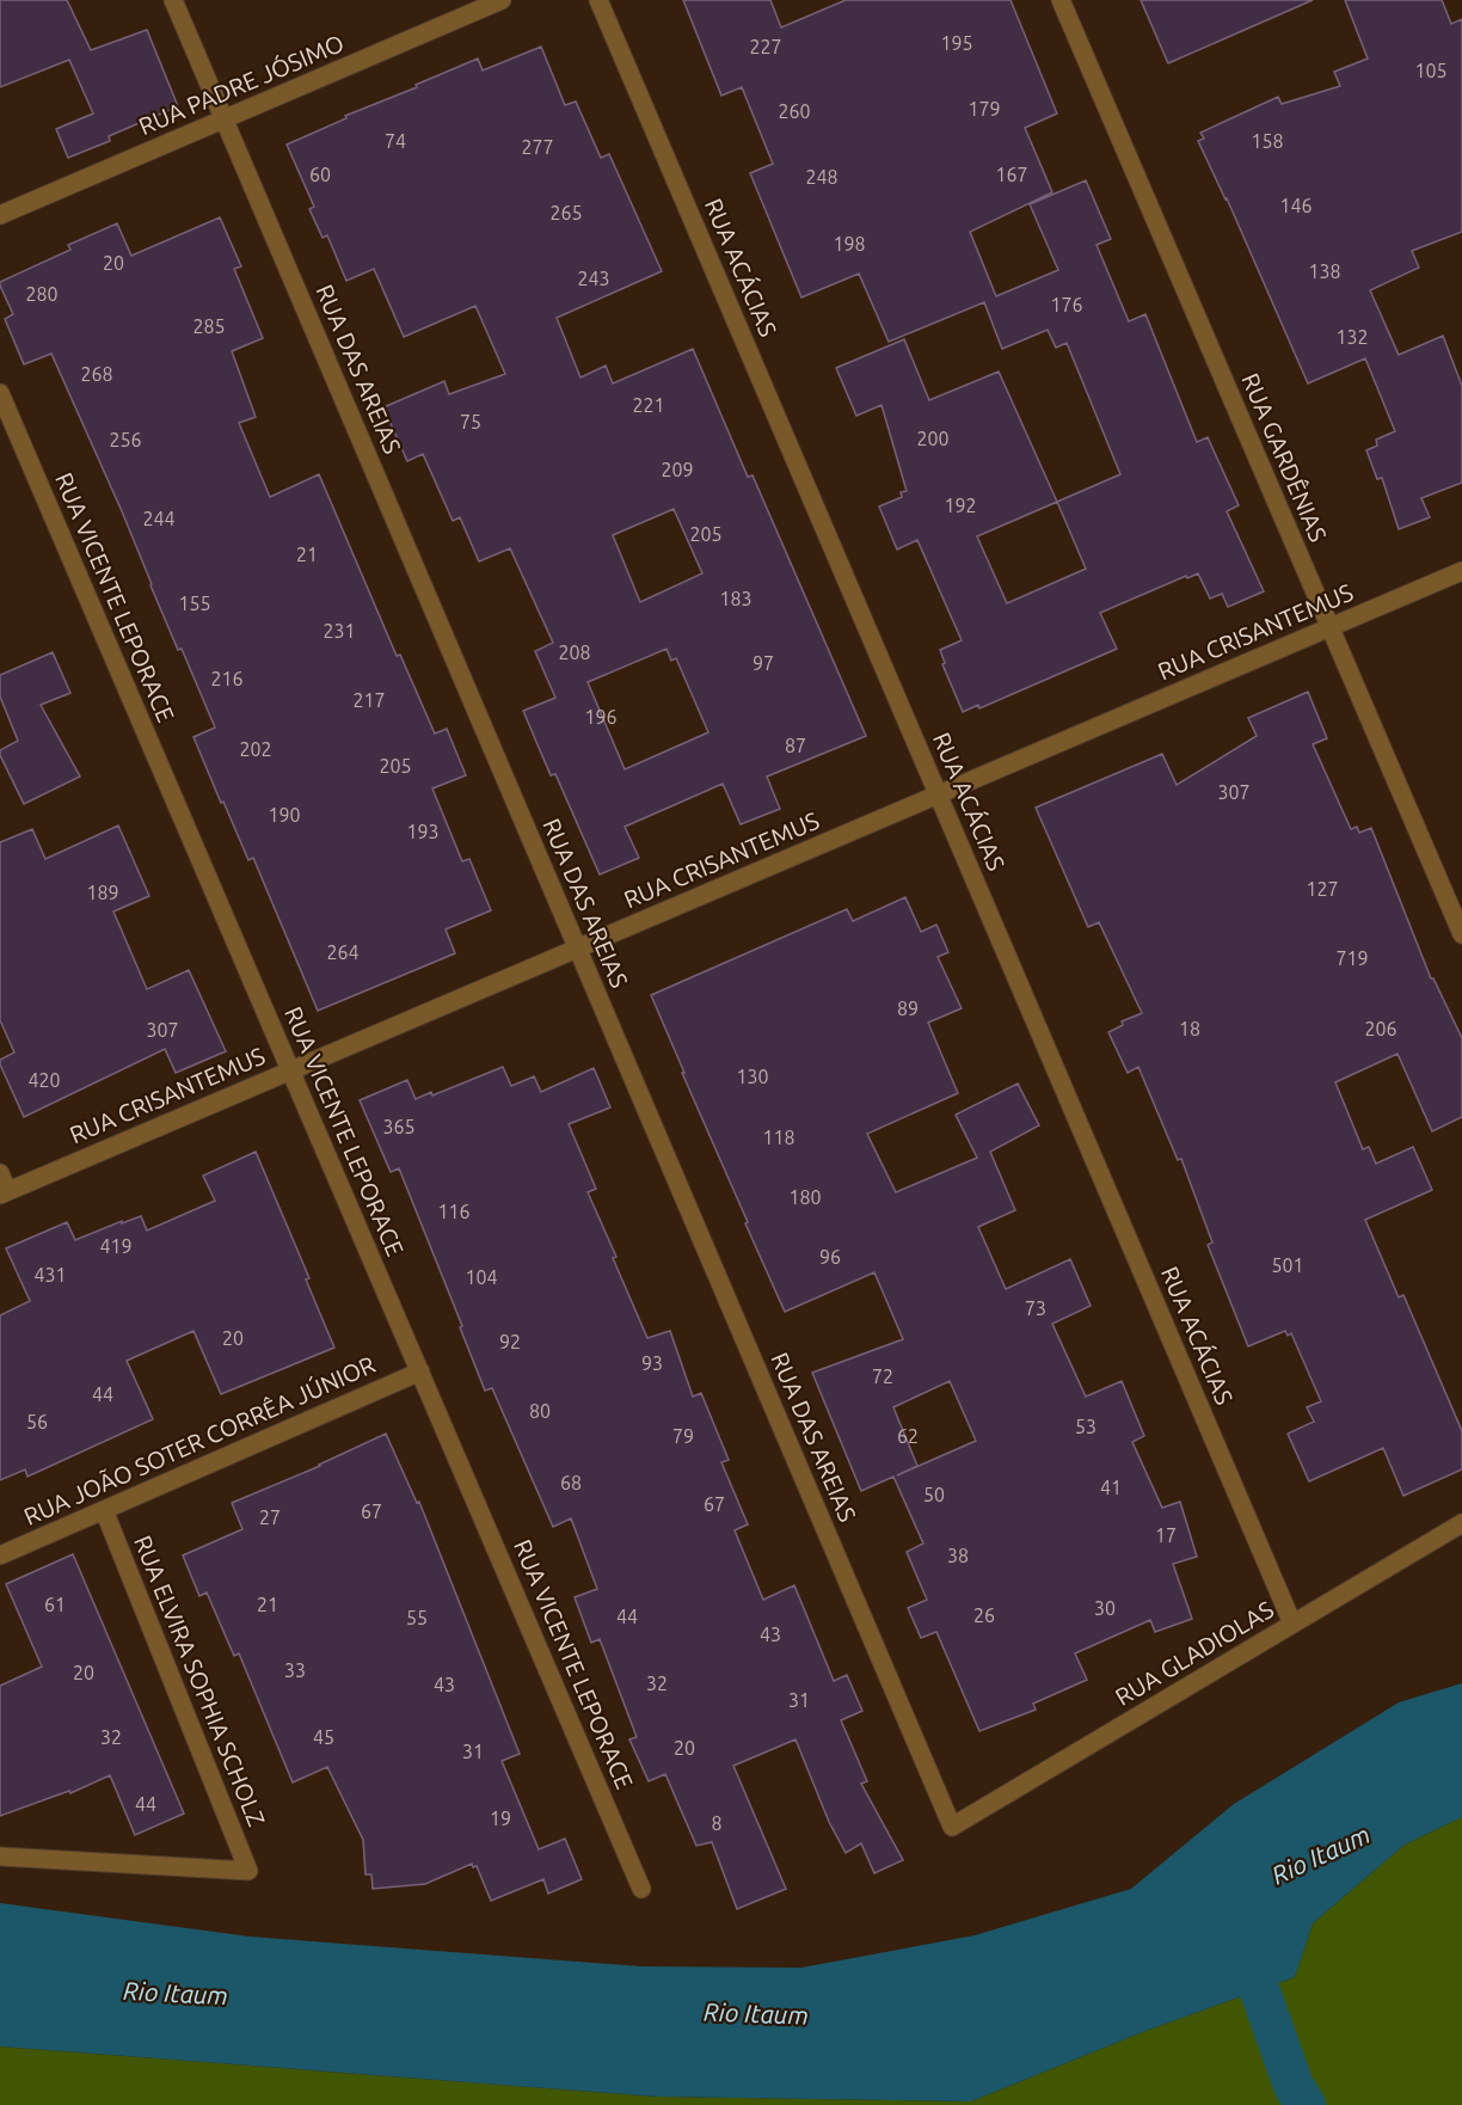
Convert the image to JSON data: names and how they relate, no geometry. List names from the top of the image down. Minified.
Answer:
{"streets":{"street":["RUA PADRE JÓSIMO","RUA ACÁCIAS","RUA DAS AREIAS","RUA GARDÊNIAS","RUA VICENTE LEPORACE","RUA CRISANTEMUS","RUA JOÃO SOTER CORRÊA JÚNIOR","RUA GLADIOLAS","RUA ELVIRA SOPHIA SCHOLZ"]},"crossings":[["RUA PADRE JÓSIMO","RUA DAS AREIAS"],["RUA ACÁCIAS","RUA CRISANTEMUS"],["RUA ACÁCIAS","RUA GLADIOLAS"],["RUA DAS AREIAS","RUA CRISANTEMUS"],["RUA DAS AREIAS","RUA GLADIOLAS"],["RUA GARDÊNIAS","RUA CRISANTEMUS"],["RUA VICENTE LEPORACE","RUA CRISANTEMUS"],["RUA VICENTE LEPORACE","RUA JOÃO SOTER CORRÊA JÚNIOR"],["RUA JOÃO SOTER CORRÊA JÚNIOR","RUA ELVIRA SOPHIA SCHOLZ"]],"water":["Rio Itaum"],"house_numbers":["195","227","105","179","260","74","158","277","60","167","248","146","265","198","20","138","243","280","176","285","132","268","221","75","200","256","209","192","244","205","21","183","155","231","208","97","216","217","196","87","202","205","307","190","193","127","189","264","719","89","18","206","307","130","420","365","118","180","116","419","96","501","431","104","73","20","92","93","72","44","80","56","53","79","62","68","41","50","67","67","27","17","38","61","21","30","26","44","55","43","33","20","32","43","31","32","45","20","31","44","19","8"]}
